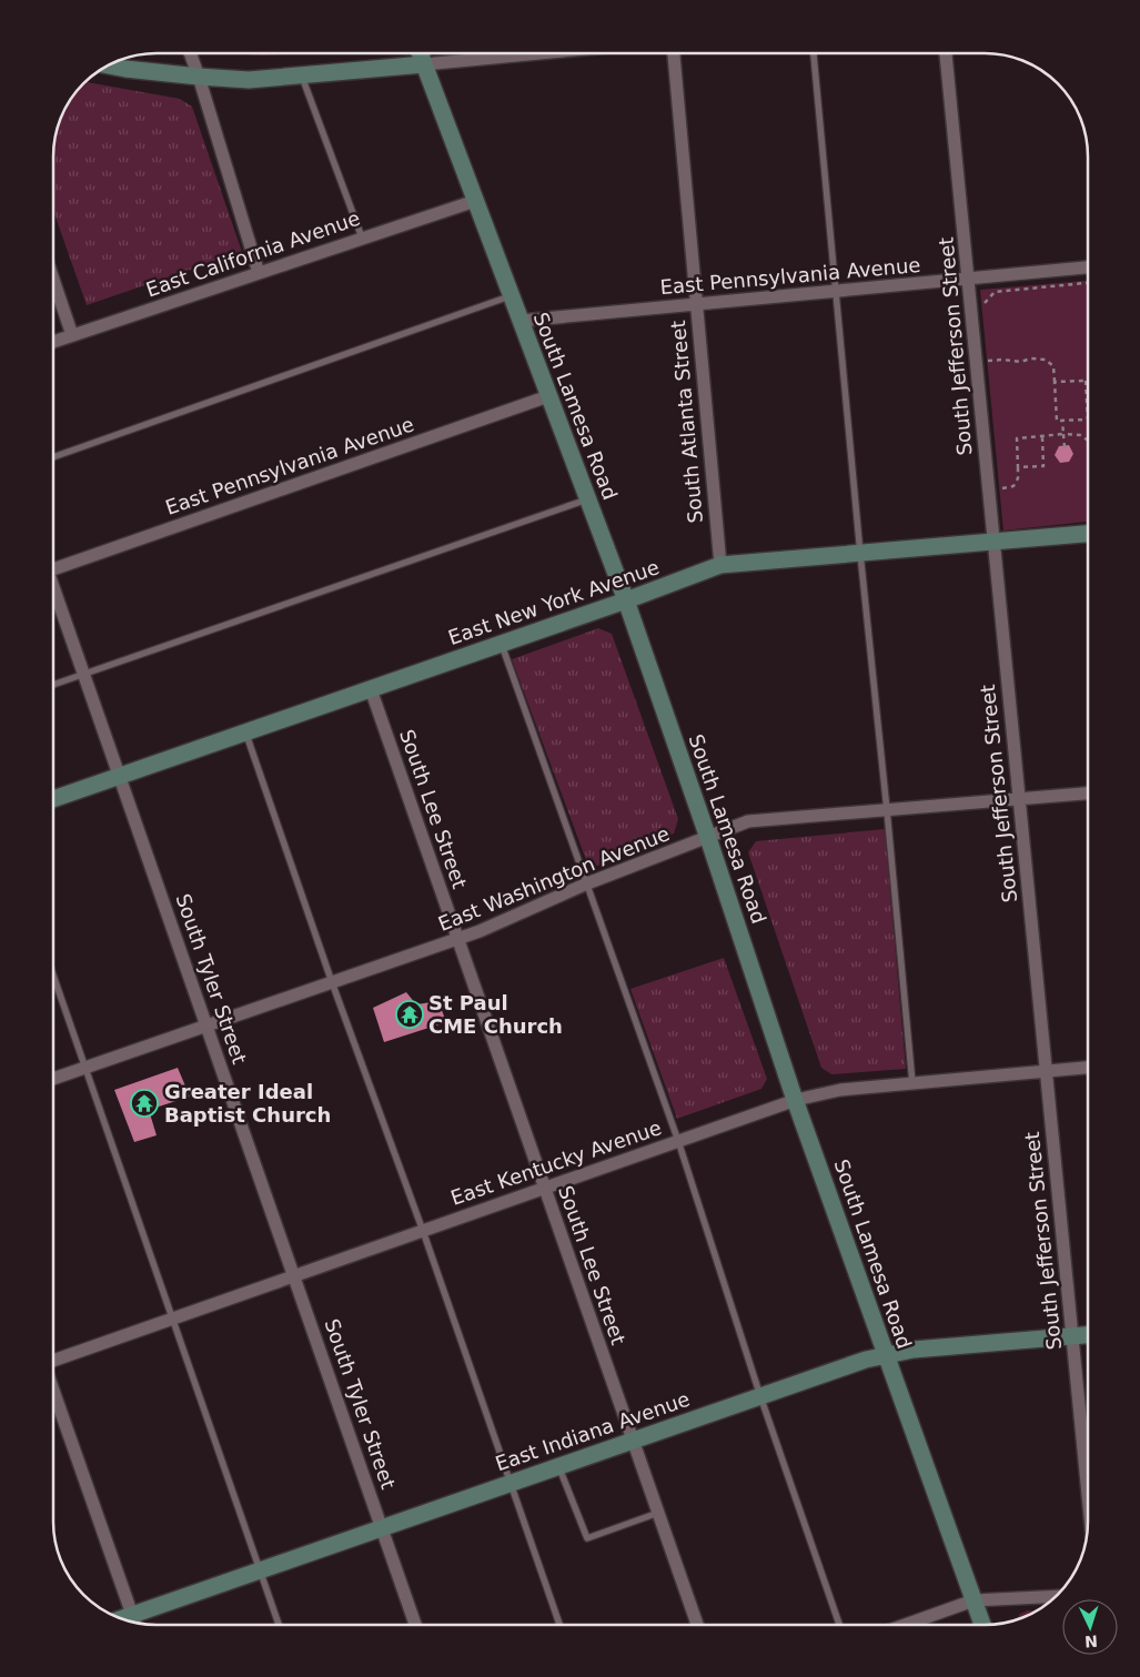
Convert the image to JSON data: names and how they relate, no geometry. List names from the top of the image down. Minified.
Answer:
{"streets":{"street":["East California Avenue","East Pennsylvania Avenue","South Jefferson Street","South Lamesa Road","South Atlanta Street","East New York Avenue","South Lee Street","East Washington Avenue","South Tyler Street","East Kentucky Avenue","East Indiana Avenue"]},"crossings":[["East California Avenue","South Lamesa Road"],["East Pennsylvania Avenue","South Jefferson Street"],["East Pennsylvania Avenue","South Lamesa Road"],["East Pennsylvania Avenue","South Atlanta Street"],["South Jefferson Street","East New York Avenue"],["South Jefferson Street","East Washington Avenue"],["South Jefferson Street","East Kentucky Avenue"],["South Jefferson Street","East Indiana Avenue"],["South Lamesa Road","East New York Avenue"],["South Lamesa Road","East Washington Avenue"],["South Lamesa Road","East Kentucky Avenue"],["South Lamesa Road","East Indiana Avenue"],["South Atlanta Street","East New York Avenue"],["East New York Avenue","South Lee Street"],["East New York Avenue","South Tyler Street"],["South Lee Street","East Washington Avenue"],["South Lee Street","East Kentucky Avenue"],["South Lee Street","East Indiana Avenue"],["East Washington Avenue","South Tyler Street"],["South Tyler Street","East Kentucky Avenue"],["South Tyler Street","East Indiana Avenue"]],"places":{"temple":["St Paul CME Church","Greater Ideal Baptist Church"]},"north":"bottom"}
